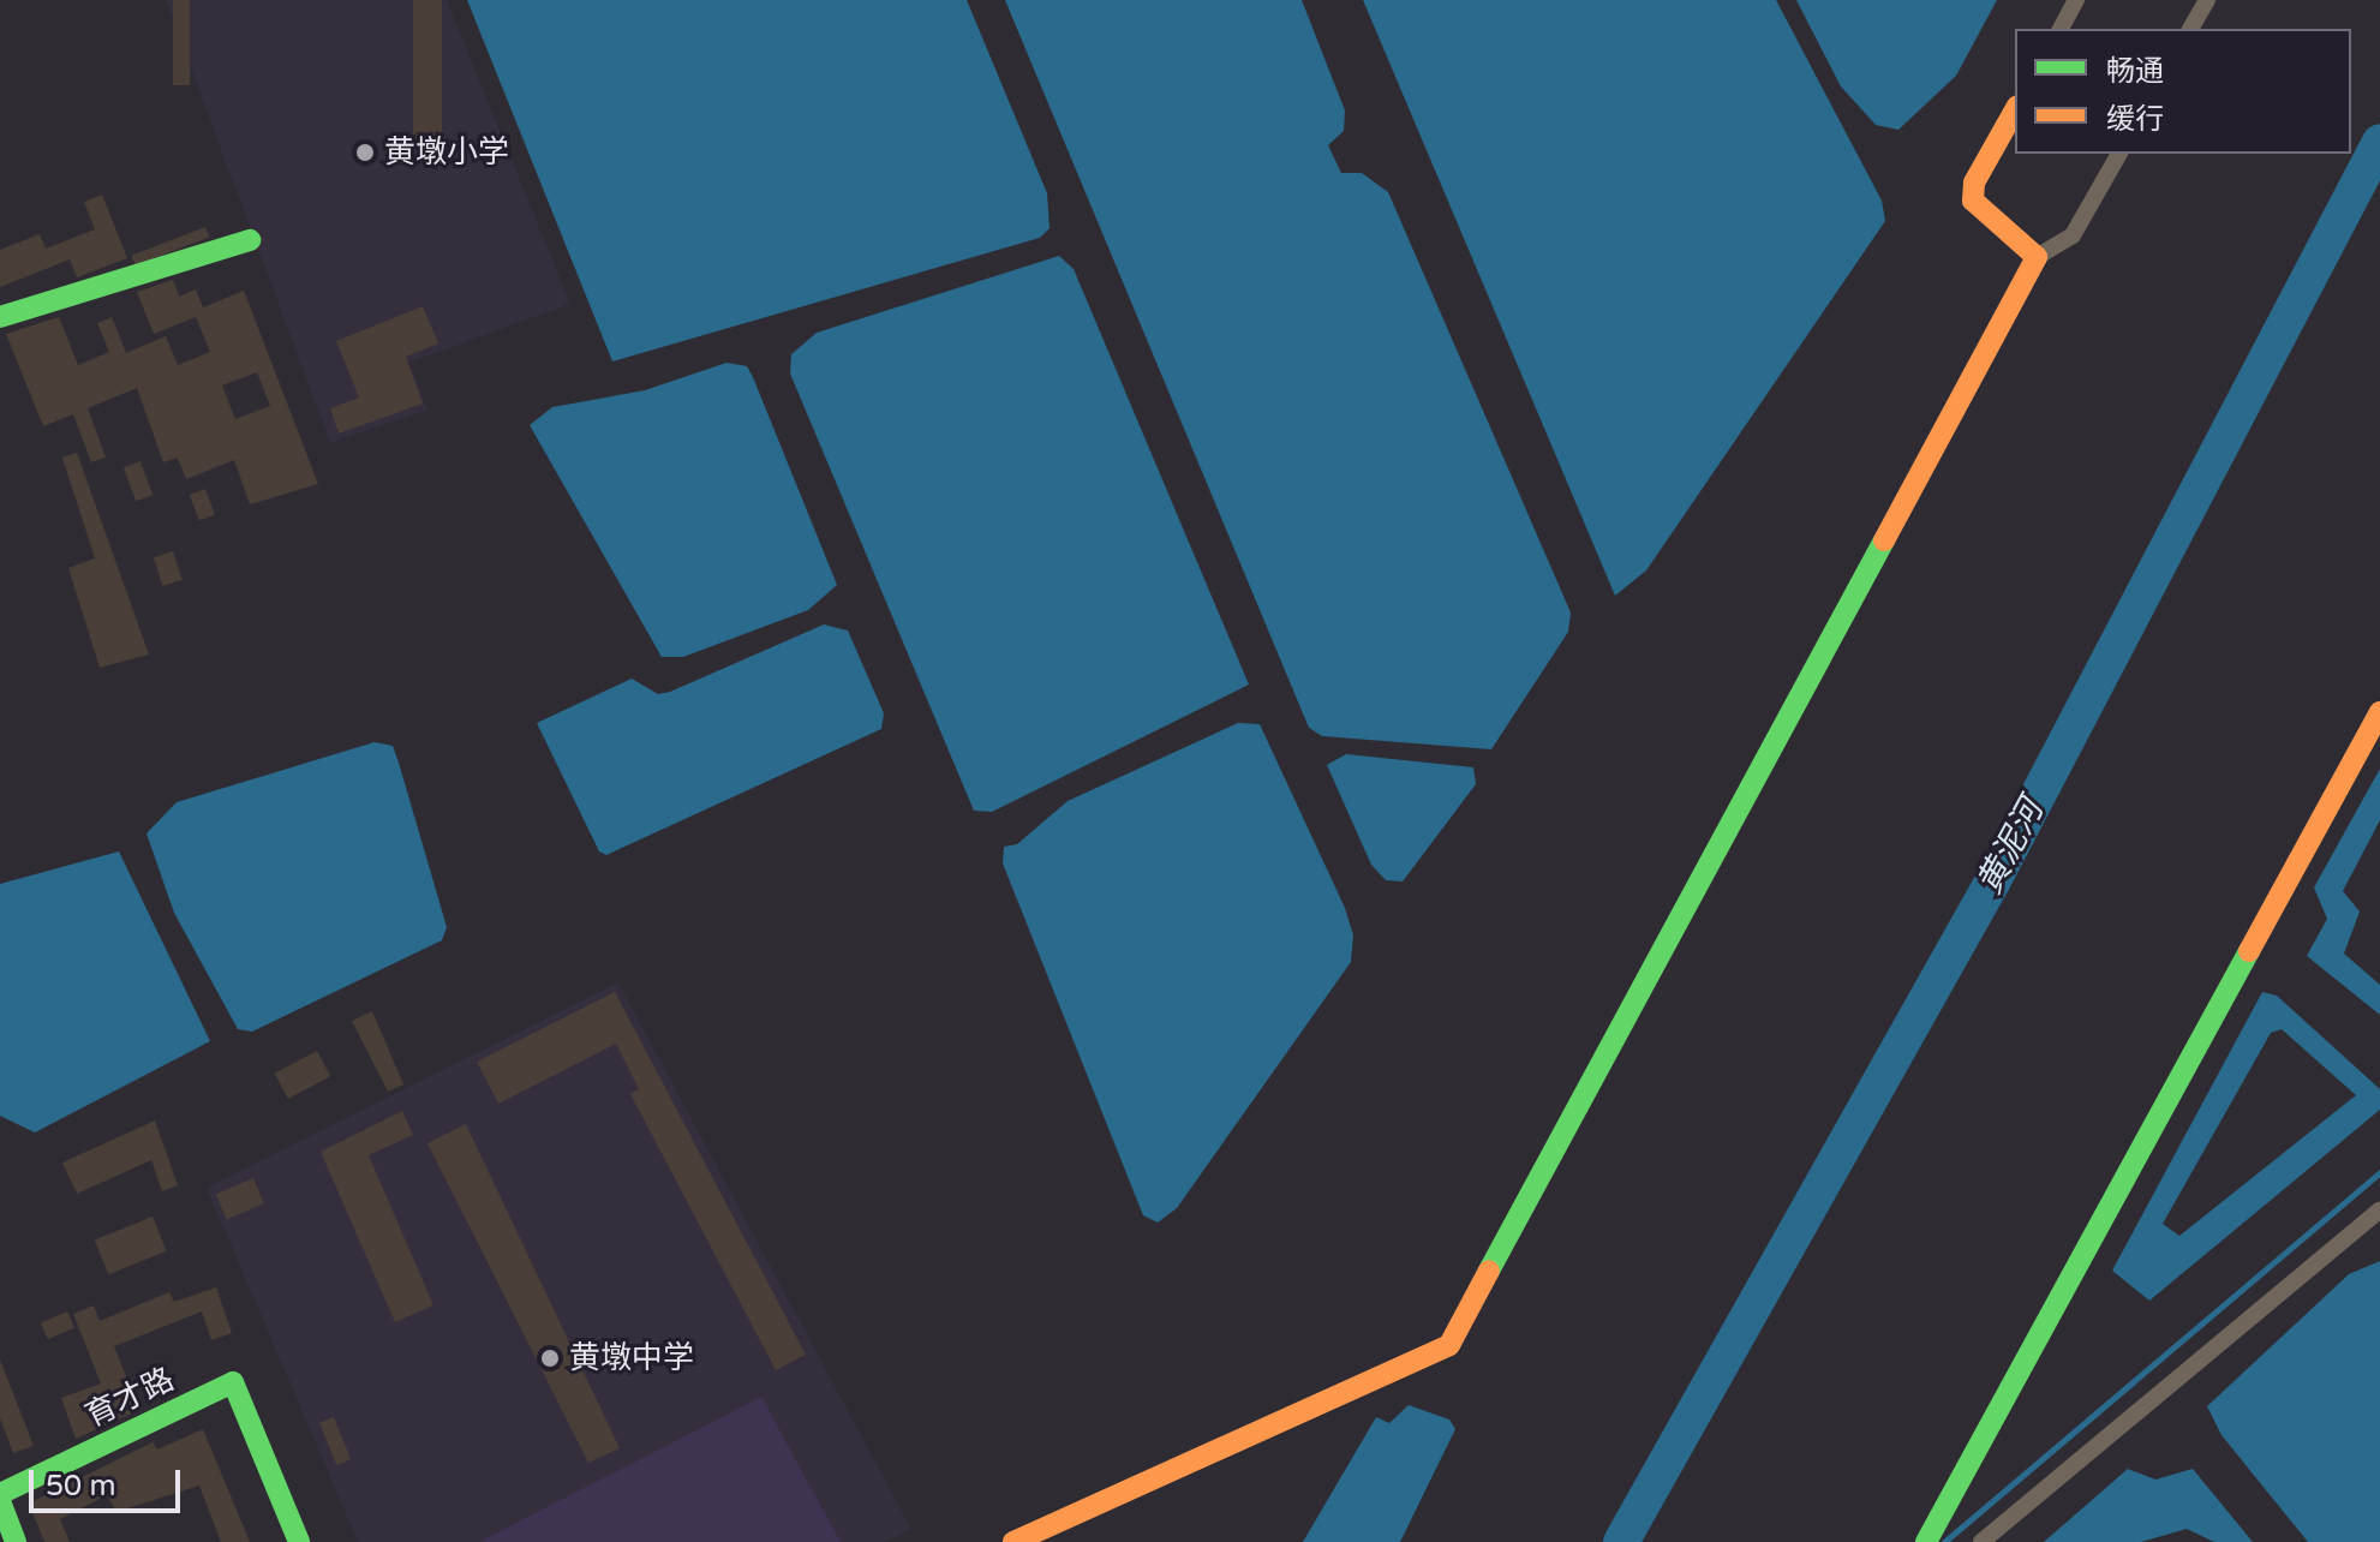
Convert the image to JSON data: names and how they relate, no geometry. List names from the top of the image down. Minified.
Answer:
{"streets":{"street":["育才路"]},"water":["黄泥河"],"places":["黄墩小学","黄墩中学"],"legend":["畅通","缓行"],"scale_bar":"50 m"}
